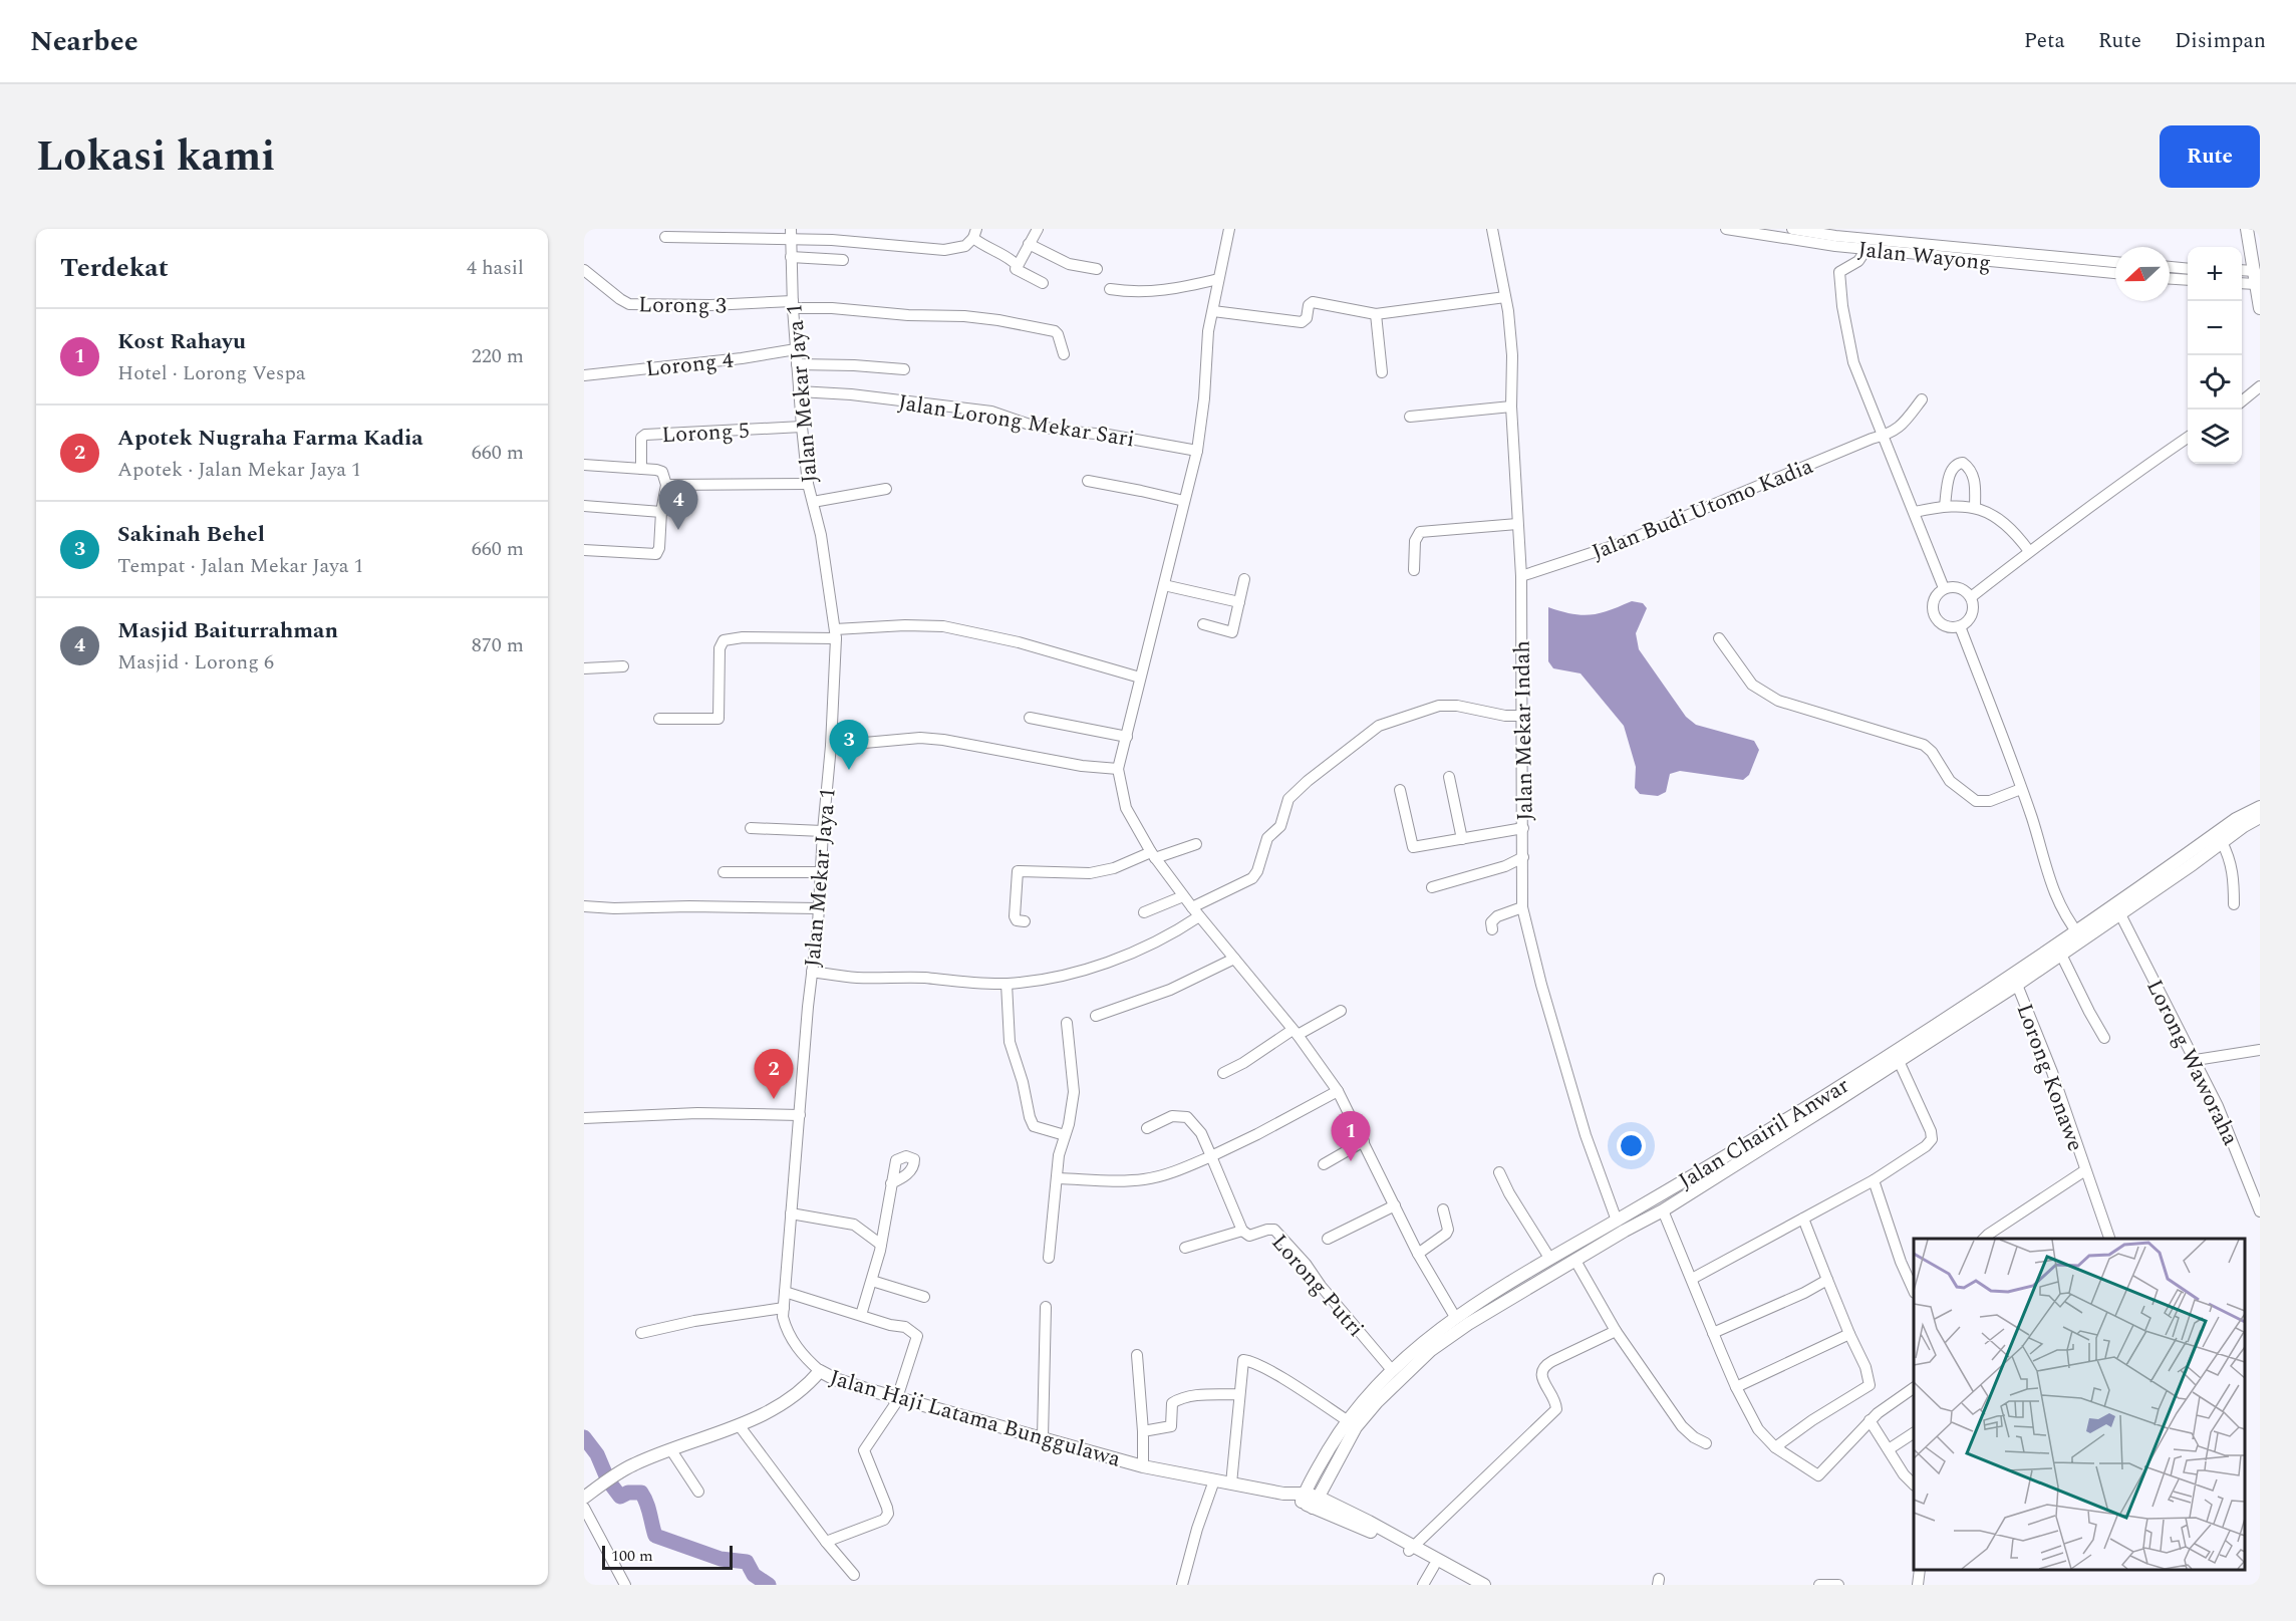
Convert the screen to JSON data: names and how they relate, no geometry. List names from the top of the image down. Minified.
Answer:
{"streets":{"main road":["Jalan Chairil Anwar","Jalan Haji Latama Bunggulawa"],"street":["Jalan Wayong","Lorong 3","Lorong 4","Jalan Mekar Jaya 1","Jalan Lorong Mekar Sari","Lorong 5","Jalan Budi Utomo Kadia","Jalan Mekar Indah","Lorong Waworaha","Lorong Konawe","Lorong Putri"]},"crossings":[["Lorong 3","Jalan Mekar Jaya 1"],["Lorong 4","Jalan Mekar Jaya 1"],["Jalan Mekar Jaya 1","Jalan Lorong Mekar Sari"],["Jalan Mekar Jaya 1","Lorong 5"],["Jalan Mekar Jaya 1","Jalan Haji Latama Bunggulawa"],["Jalan Budi Utomo Kadia","Jalan Mekar Indah"],["Jalan Mekar Indah","Jalan Chairil Anwar"],["Lorong Waworaha","Jalan Chairil Anwar"],["Lorong Konawe","Jalan Chairil Anwar"],["Jalan Chairil Anwar","Lorong Putri"],["Jalan Chairil Anwar","Jalan Haji Latama Bunggulawa"]],"scale_bar":"100 m","north":"left","page":{"header":"Nearbee","nav":["Peta","Rute","Disimpan"],"title":"Lokasi kami","buttons":"Rute","heading":["Terdekat","4 hasil"],"map_buttons":["+","−"],"list":[{"mark":"1","name":"Kost Rahayu","note":"Hotel · Lorong Vespa","value":"220 m"},{"mark":"2","name":"Apotek Nugraha Farma Kadia","note":"Apotek · Jalan Mekar Jaya 1","value":"660 m"},{"mark":"3","name":"Sakinah Behel","note":"Tempat · Jalan Mekar Jaya 1","value":"660 m"},{"mark":"4","name":"Masjid Baiturrahman","note":"Masjid · Lorong 6","value":"870 m"}],"pins":["4","3","2","1"],"scale":"100 m"}}
